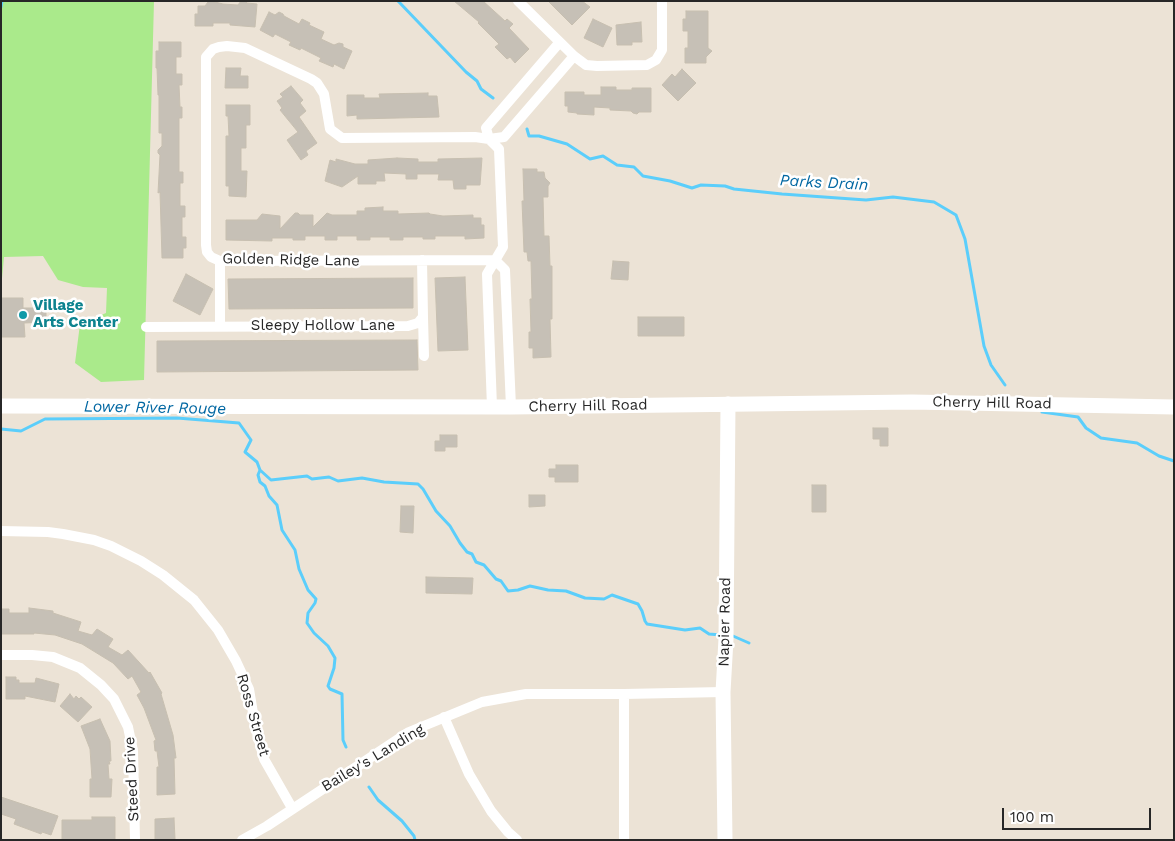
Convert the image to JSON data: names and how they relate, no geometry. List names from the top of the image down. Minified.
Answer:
{"streets":{"street":["Golden Ridge Lane","Sleepy Hollow Lane","Cherry Hill Road","Napier Road","Ross Street","Bailey's Landing","Steed Drive"]},"crossings":[["Cherry Hill Road","Napier Road"],["Napier Road","Bailey's Landing"],["Ross Street","Bailey's Landing"]],"water":["Parks Drain","Lower River Rouge"],"places":["Village Arts Center"],"scale_bar":"100 m"}
